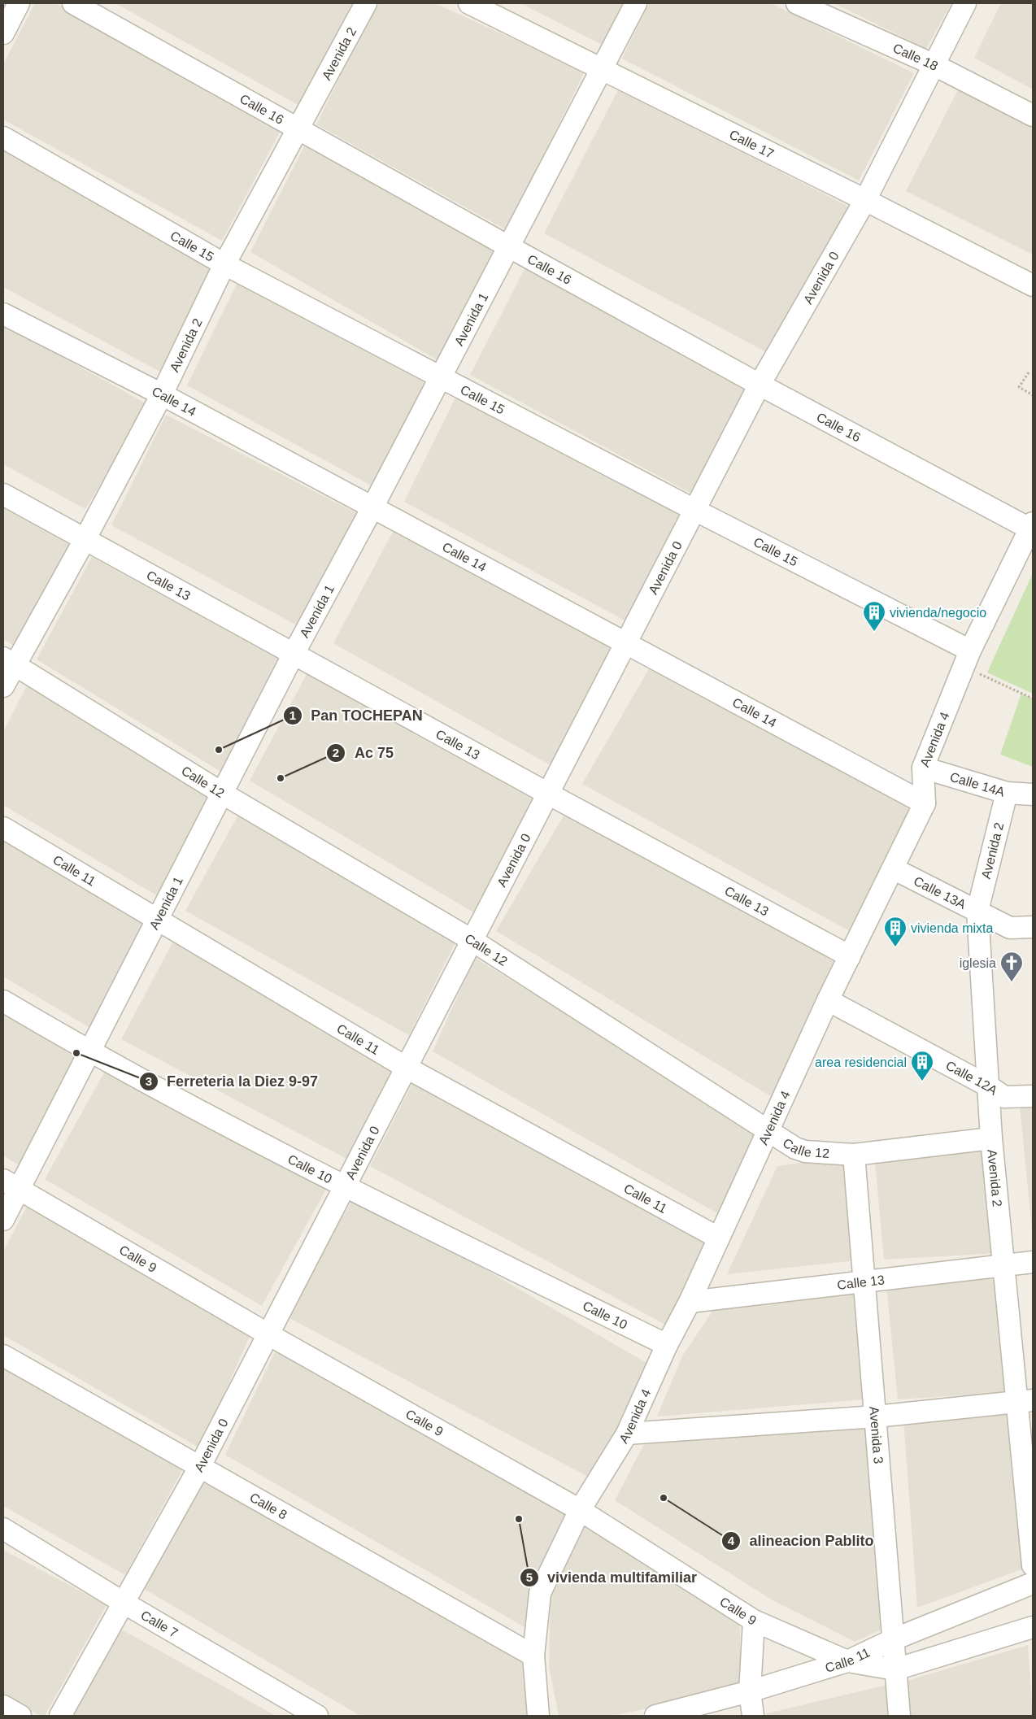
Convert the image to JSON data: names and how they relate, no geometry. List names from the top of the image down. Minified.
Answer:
{"streets":{"street":["Avenida 2","Calle 18","Calle 16","Calle 17","Calle 15","Avenida 0","Avenida 1","Calle 14","Calle 13","Avenida 4","Calle 12","Calle 14A","Calle 11","Calle 13A","Calle 12A","Calle 10","Calle 9","Avenida 3","Calle 8","Calle 7"]},"crossings":[["Avenida 2","Calle 16"],["Avenida 2","Calle 15"],["Avenida 2","Calle 14"],["Avenida 2","Calle 13"],["Avenida 2","Calle 12"],["Avenida 2","Calle 14A"],["Avenida 2","Calle 13A"],["Avenida 2","Calle 12A"],["Calle 18","Avenida 0"],["Calle 16","Avenida 0"],["Calle 16","Avenida 1"],["Calle 16","Avenida 4"],["Calle 17","Avenida 0"],["Calle 17","Avenida 1"],["Calle 15","Avenida 0"],["Calle 15","Avenida 1"],["Calle 15","Avenida 4"],["Avenida 0","Calle 14"],["Avenida 0","Calle 13"],["Avenida 0","Calle 12"],["Avenida 0","Calle 11"],["Avenida 0","Calle 10"],["Avenida 0","Calle 9"],["Avenida 0","Calle 8"],["Avenida 0","Calle 7"],["Avenida 1","Calle 14"],["Avenida 1","Calle 13"],["Avenida 1","Calle 12"],["Avenida 1","Calle 11"],["Avenida 1","Calle 10"],["Avenida 1","Calle 9"],["Calle 14","Avenida 4"],["Calle 13","Avenida 4"],["Calle 13","Avenida 3"],["Avenida 4","Calle 12"],["Avenida 4","Calle 14A"],["Avenida 4","Calle 11"],["Avenida 4","Calle 13A"],["Avenida 4","Calle 12A"],["Avenida 4","Calle 10"],["Avenida 4","Calle 9"],["Avenida 4","Calle 8"],["Calle 12","Avenida 3"],["Calle 11","Calle 9"],["Calle 11","Avenida 3"]],"places":{"building":["vivienda/negocio","vivienda mixta","area residencial"],"other":["Pan TOCHEPAN","Ac 75","Ferreteria la Diez 9-97","alineacion Pablito","vivienda multifamiliar"],"church":["iglesia"]}}
